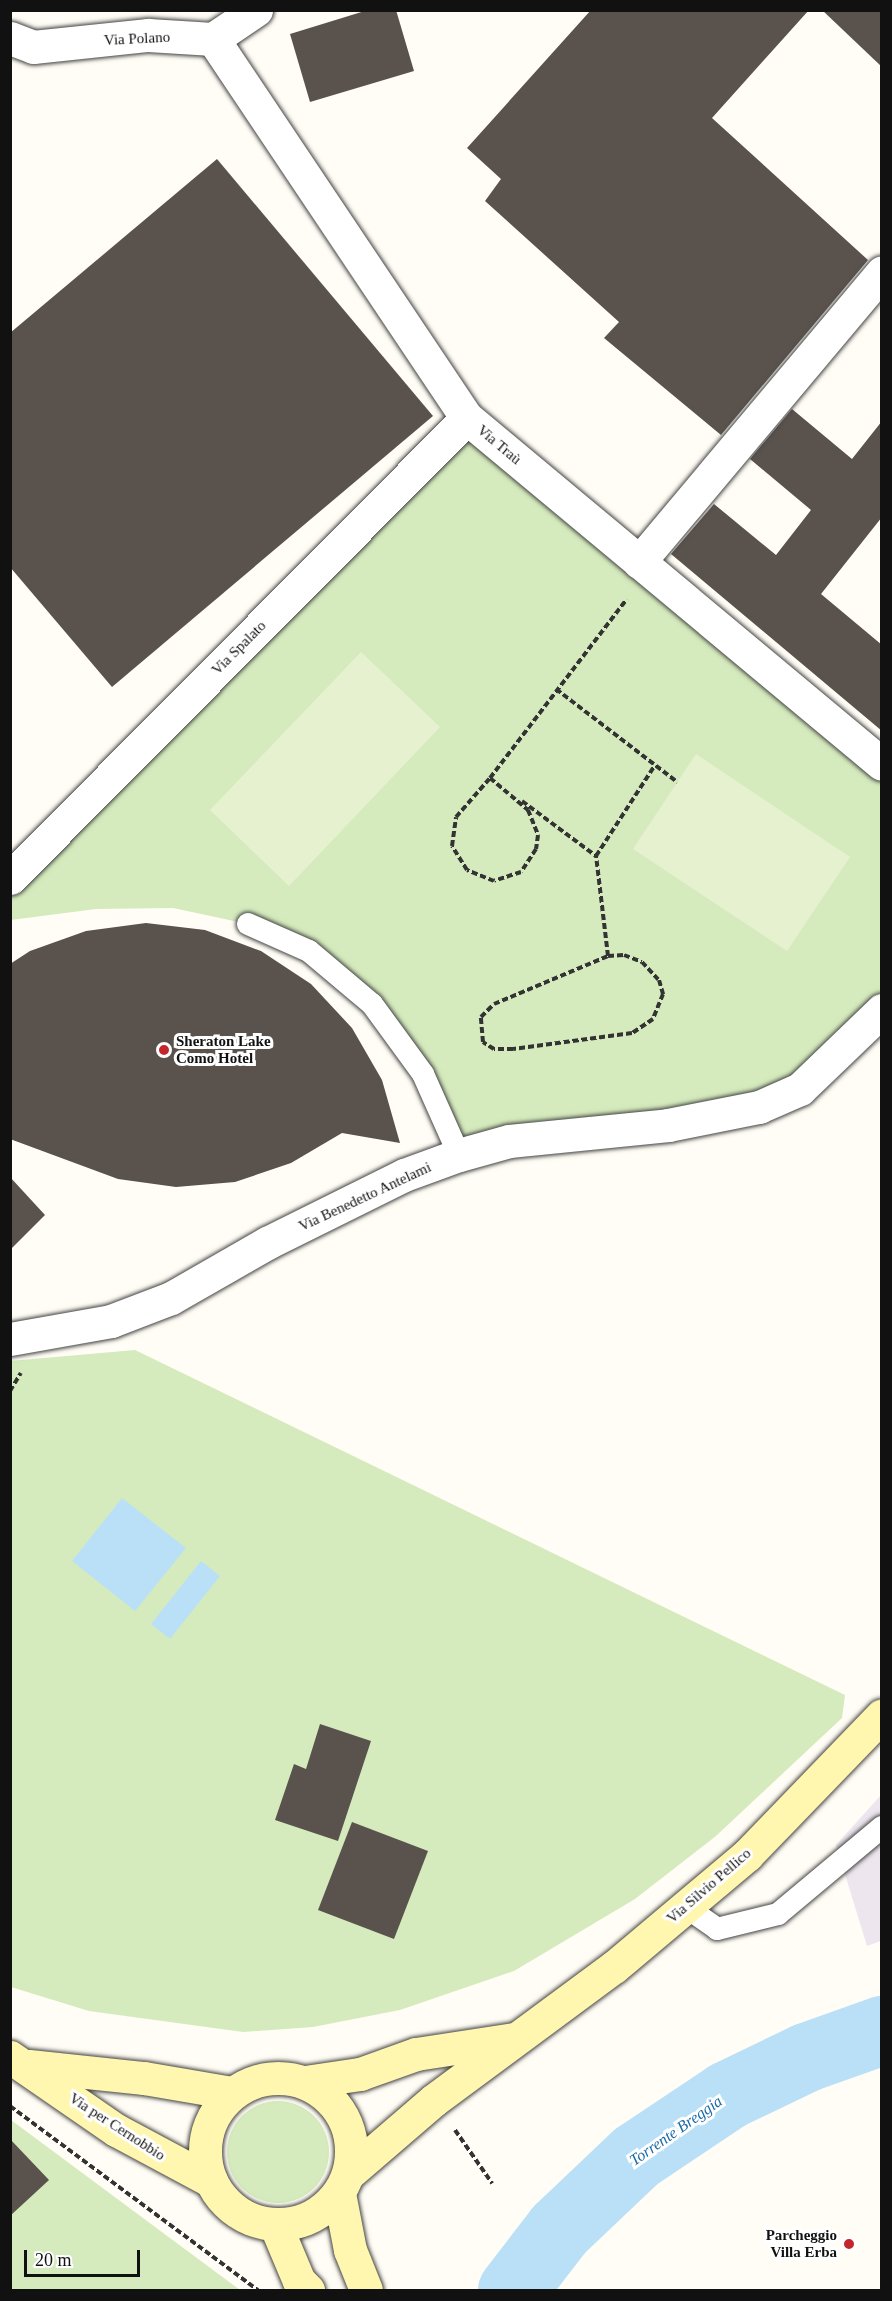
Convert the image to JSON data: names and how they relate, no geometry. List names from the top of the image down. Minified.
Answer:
{"streets":{"main road":["Via Silvio Pellico","Via per Cernobbio"],"street":["Via Polano","Via Traù","Via Spalato","Via Benedetto Antelami"]},"crossings":[["Via Polano","Via Traù"],["Via Traù","Via Spalato"],["Via Silvio Pellico","Via per Cernobbio"]],"water":["Torrente Breggia"],"places":["Sheraton Lake Como Hotel","Parcheggio Villa Erba"],"scale_bar":"20 m"}
